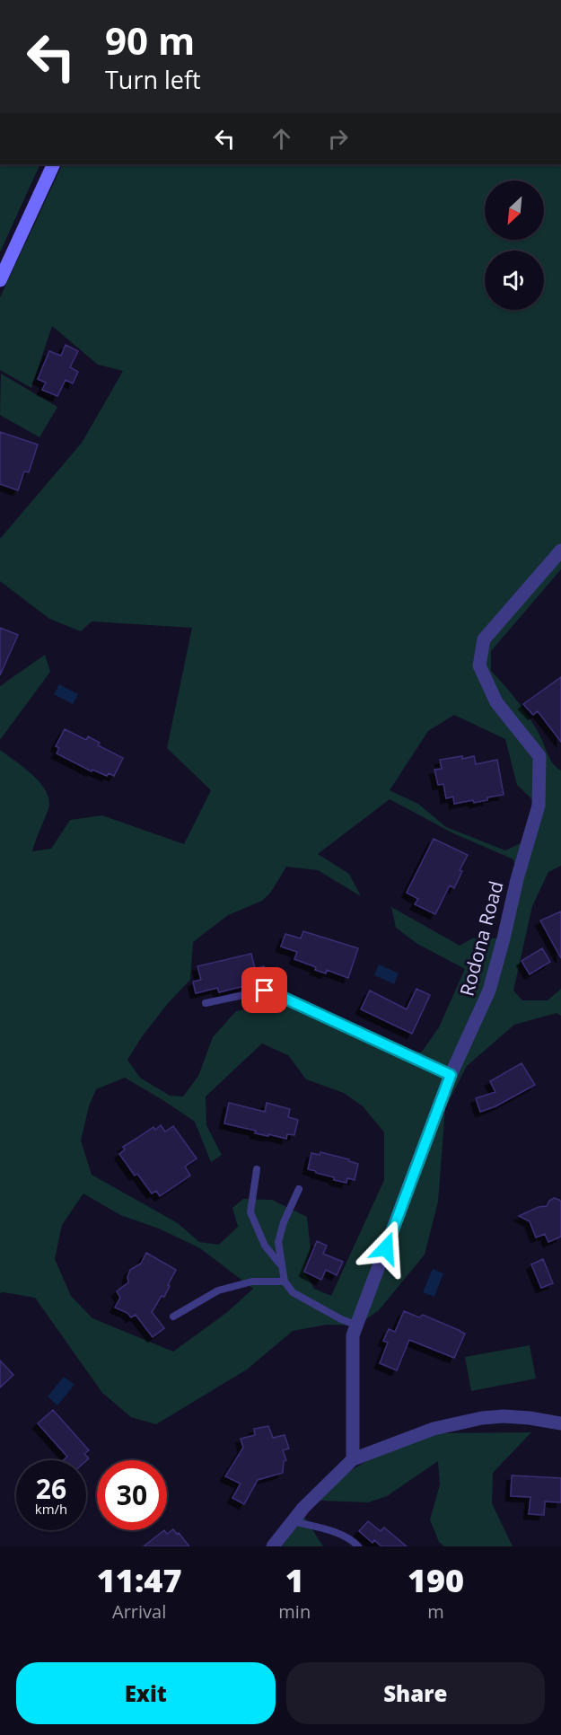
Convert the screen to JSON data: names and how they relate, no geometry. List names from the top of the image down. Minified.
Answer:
{"streets":{"street":["Rodona Road"]},"north":"bottom left","page":{"turn":["90 m","Turn left"],"speed":"26 km/h","limit":"30","eta":["11:47","Arrival","1","min","190","m"],"buttons":["Exit","Share"]}}
